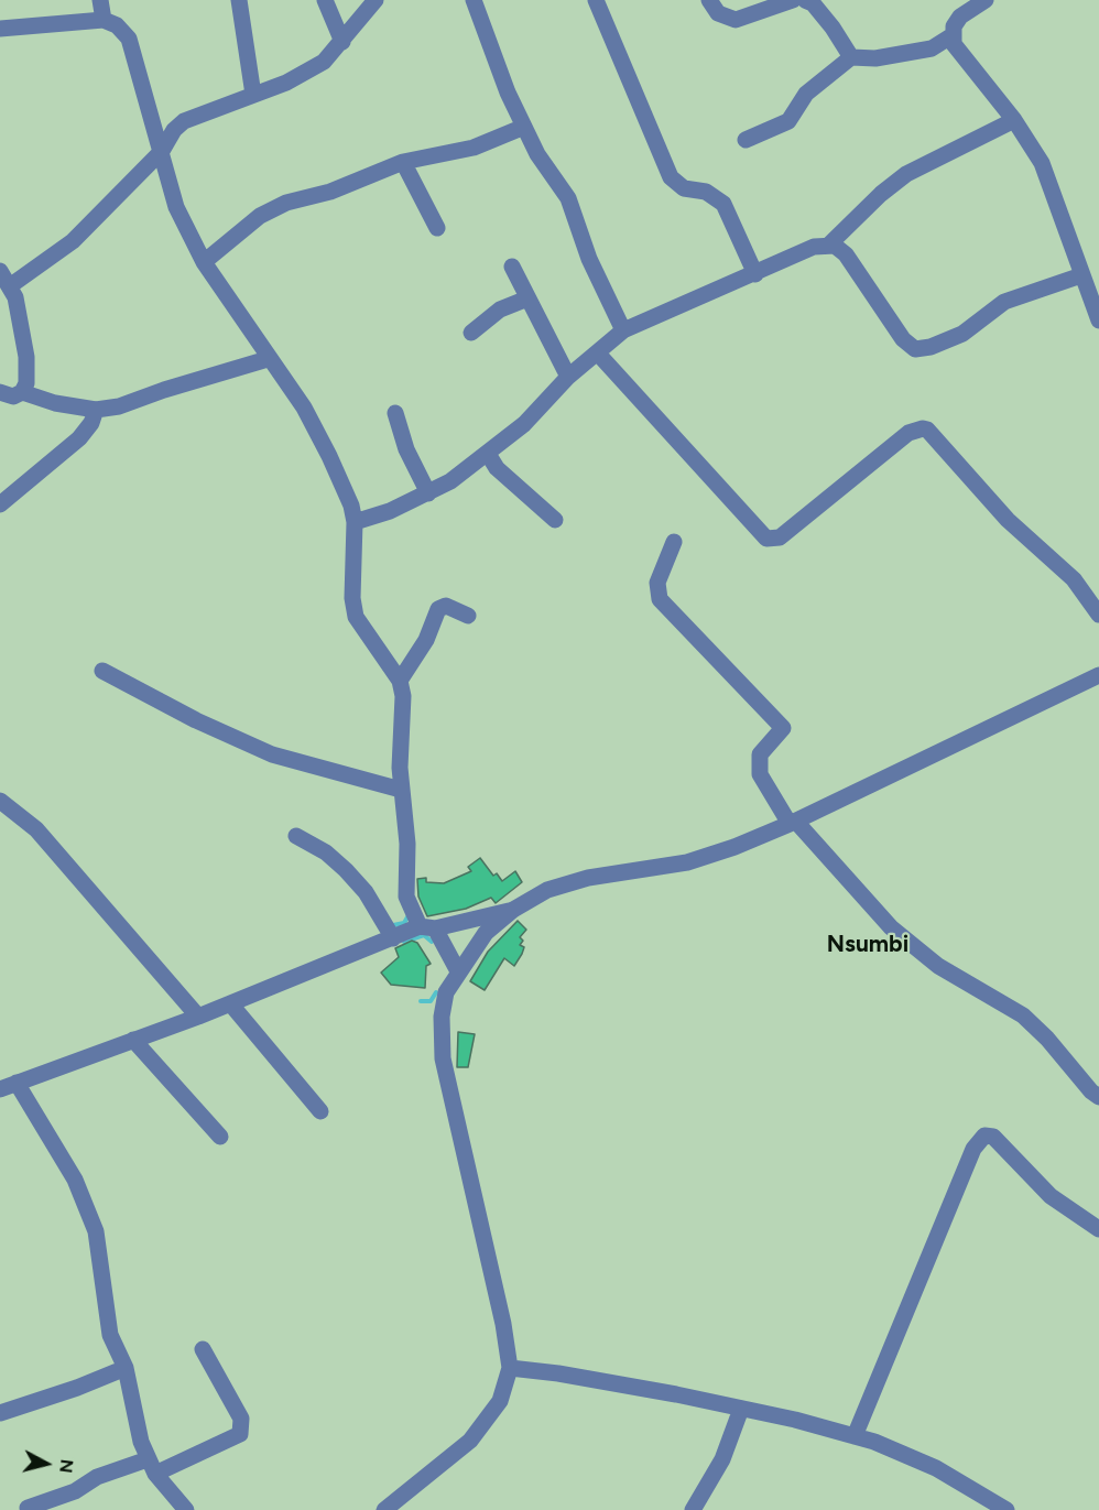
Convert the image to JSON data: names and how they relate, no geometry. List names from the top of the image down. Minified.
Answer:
{"districts":["Nsumbi"],"north":"right"}
